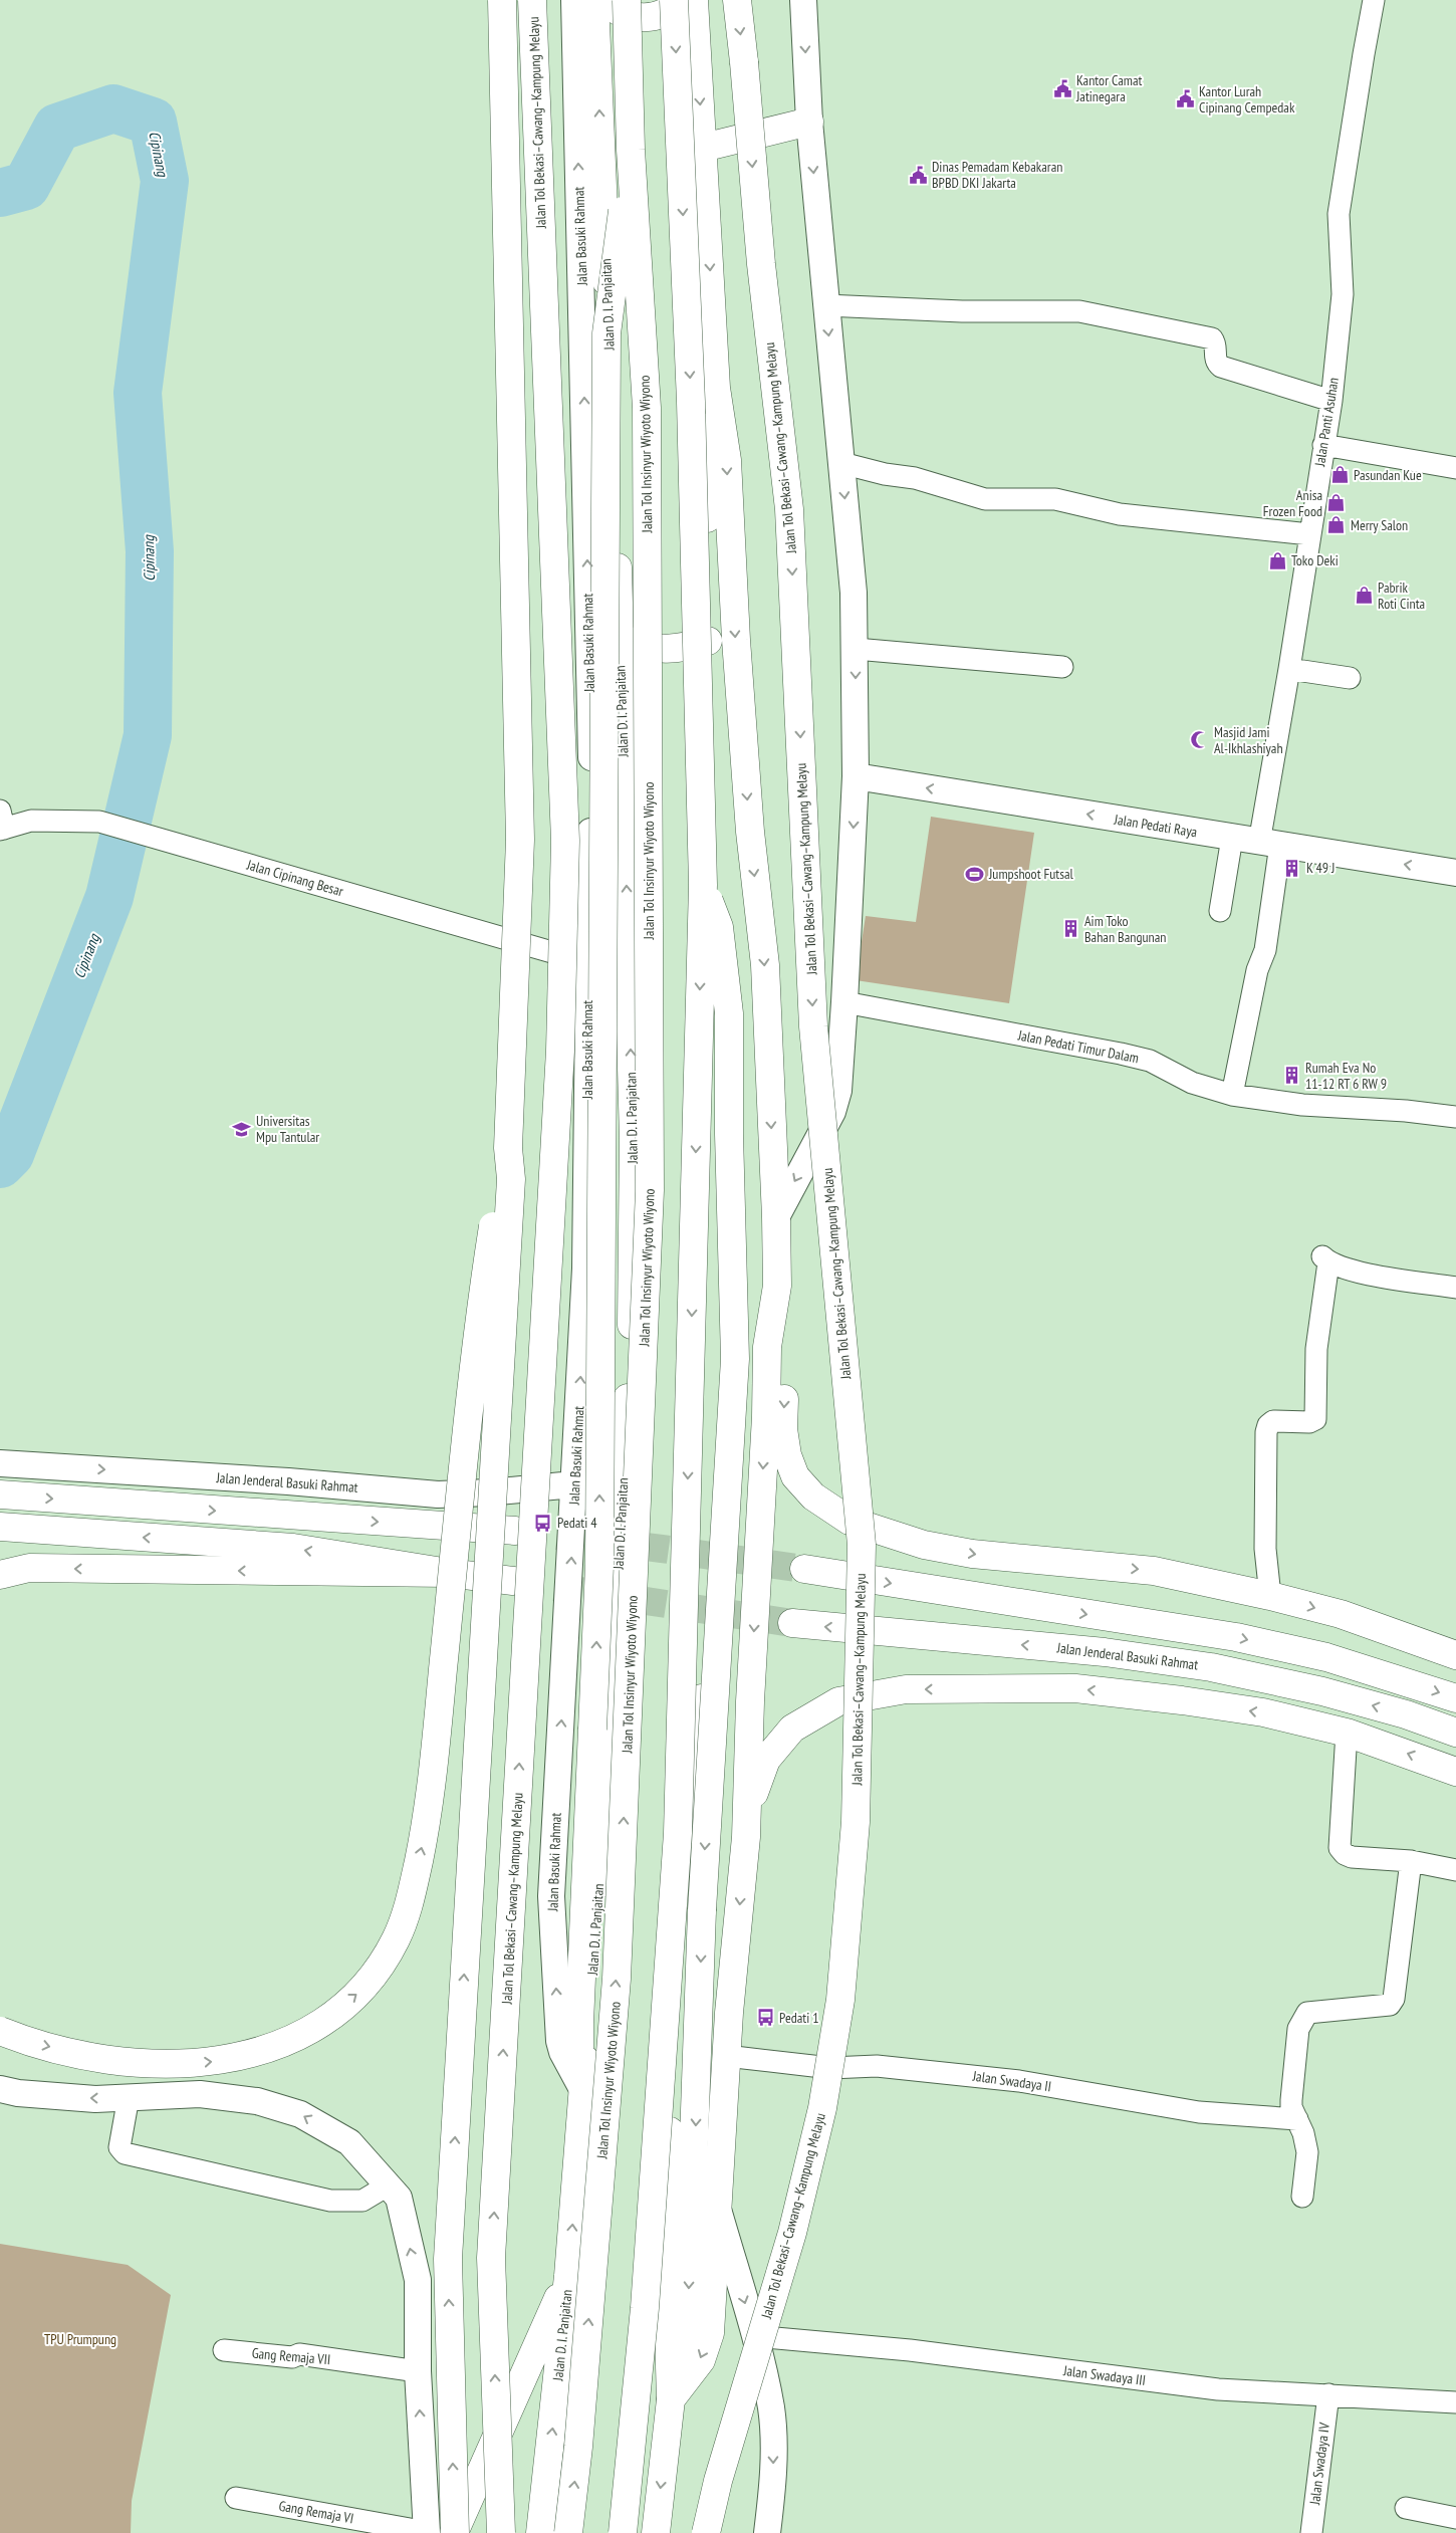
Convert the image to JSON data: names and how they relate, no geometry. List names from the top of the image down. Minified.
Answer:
{"streets":{"main road":["Jalan Tol Bekasi–Cawang–Kampung Melayu","Jalan D. I. Panjaitan","Jalan Tol Insinyur Wiyoto Wiyono","Jalan Jenderal Basuki Rahmat"],"street":["Jalan Basuki Rahmat","Jalan Panti Asuhan","Jalan Pedati Raya","Jalan Cipinang Besar","Jalan Pedati Timur Dalam","Jalan Swadaya II","Gang Remaja VII","Jalan Swadaya III","Jalan Swadaya IV","Gang Remaja VI"]},"crossings":[["Jalan Basuki Rahmat","Jalan D. I. Panjaitan"],["Jalan Basuki Rahmat","Jalan Cipinang Besar"],["Jalan Basuki Rahmat","Jalan Jenderal Basuki Rahmat"],["Jalan Panti Asuhan","Jalan Pedati Raya"],["Jalan Panti Asuhan","Jalan Pedati Timur Dalam"],["Jalan Swadaya III","Jalan Swadaya IV"]],"one_way":["Jalan Basuki Rahmat"],"water":["Cipinang"],"parks":["TPU Prumpung"],"places":{"public building":["Kantor Camat Jatinegara","Kantor Lurah Cipinang Cempedak","Dinas Pemadam Kebakaran BPBD DKI Jakarta"],"shop":["Pasundan Kue","Anisa Frozen Food","Merry Salon","Toko Deki","Pabrik Roti Cinta"],"mosque":["Masjid Jami Al-Ikhlashiyah"],"building":["K 49 J","Aim Toko Bahan Bangunan","Rumah Eva No 11-12 RT 6 RW 9"],"sports":["Jumpshoot Futsal"],"school or university":["Universitas Mpu Tantular"],"bus stop":["Pedati 4","Pedati 1"]}}
